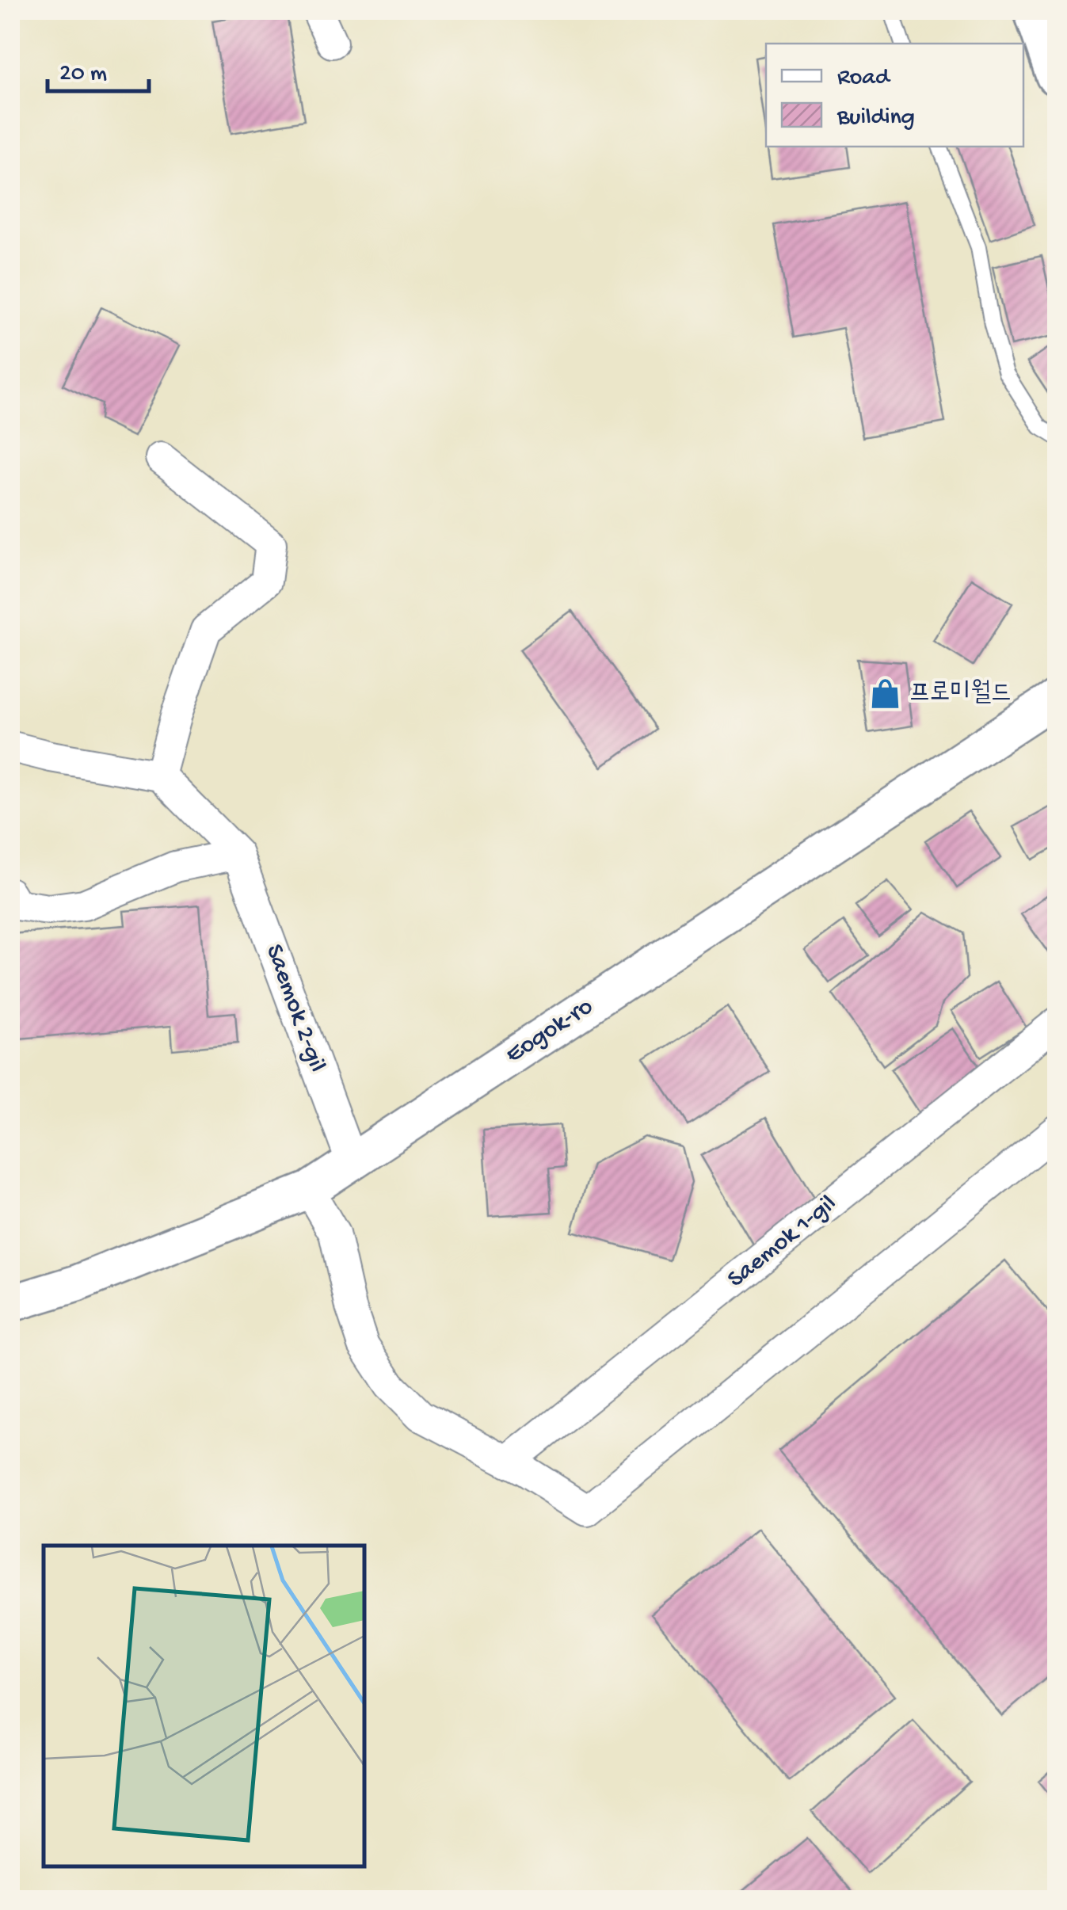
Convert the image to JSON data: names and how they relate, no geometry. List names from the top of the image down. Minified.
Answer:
{"streets":{"street":["Saemok 2-gil","Eogok-ro","Saemok 1-gil"]},"crossings":[["Saemok 2-gil","Eogok-ro"]],"places":{"shop":["프로미월드"]},"legend":["Road","Building"],"scale_bar":"20 m"}
